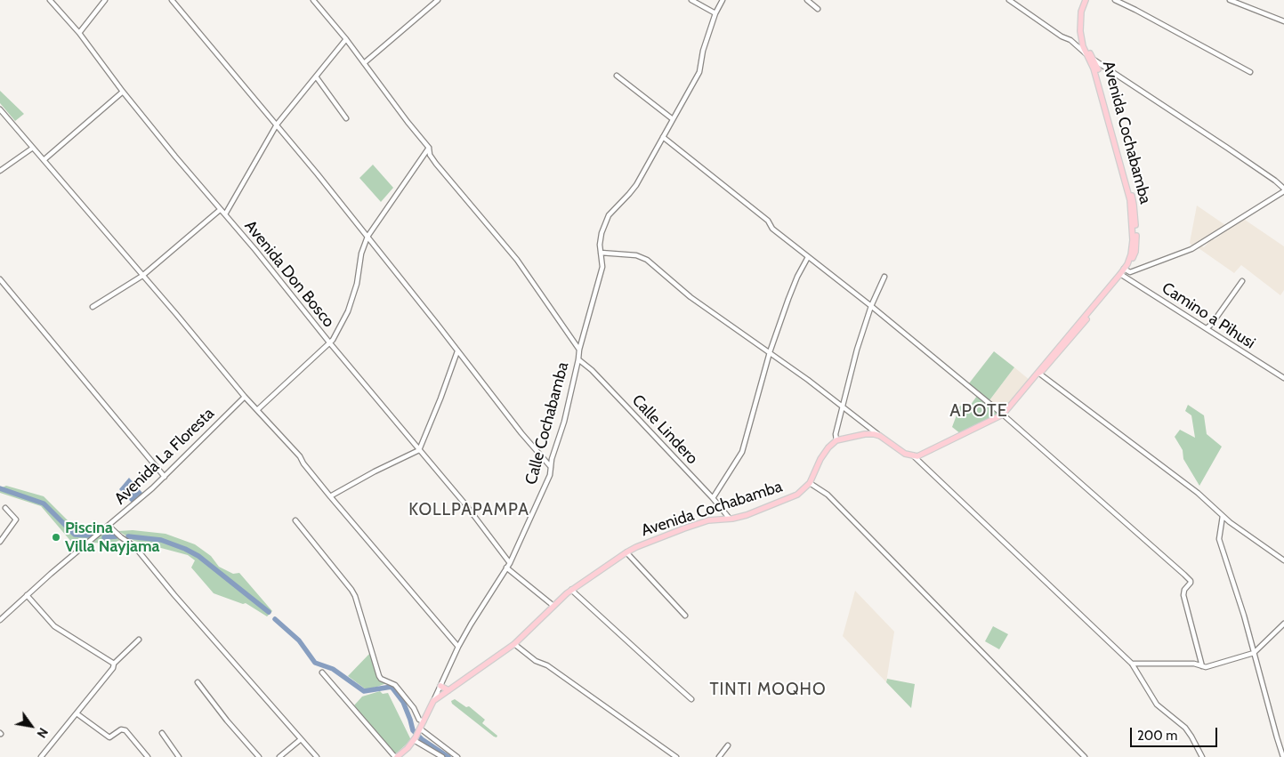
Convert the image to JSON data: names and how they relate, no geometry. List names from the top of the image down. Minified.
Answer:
{"streets":{"main road":["Avenida Cochabamba","Calle Cochabamba"],"street":["Avenida Don Bosco","Camino a Pihusi","Calle Lindero","Avenida La Floresta"]},"crossings":[["Avenida Cochabamba","Camino a Pihusi"],["Avenida Cochabamba","Calle Cochabamba"],["Avenida Cochabamba","Calle Lindero"],["Avenida Don Bosco","Calle Cochabamba"],["Calle Cochabamba","Calle Lindero"]],"districts":["APOTE","KOLLPAPAMPA","TINTI MOQHO"],"places":["Piscina Villa Nayjama"],"scale_bar":"200 m","north":"bottom right"}
